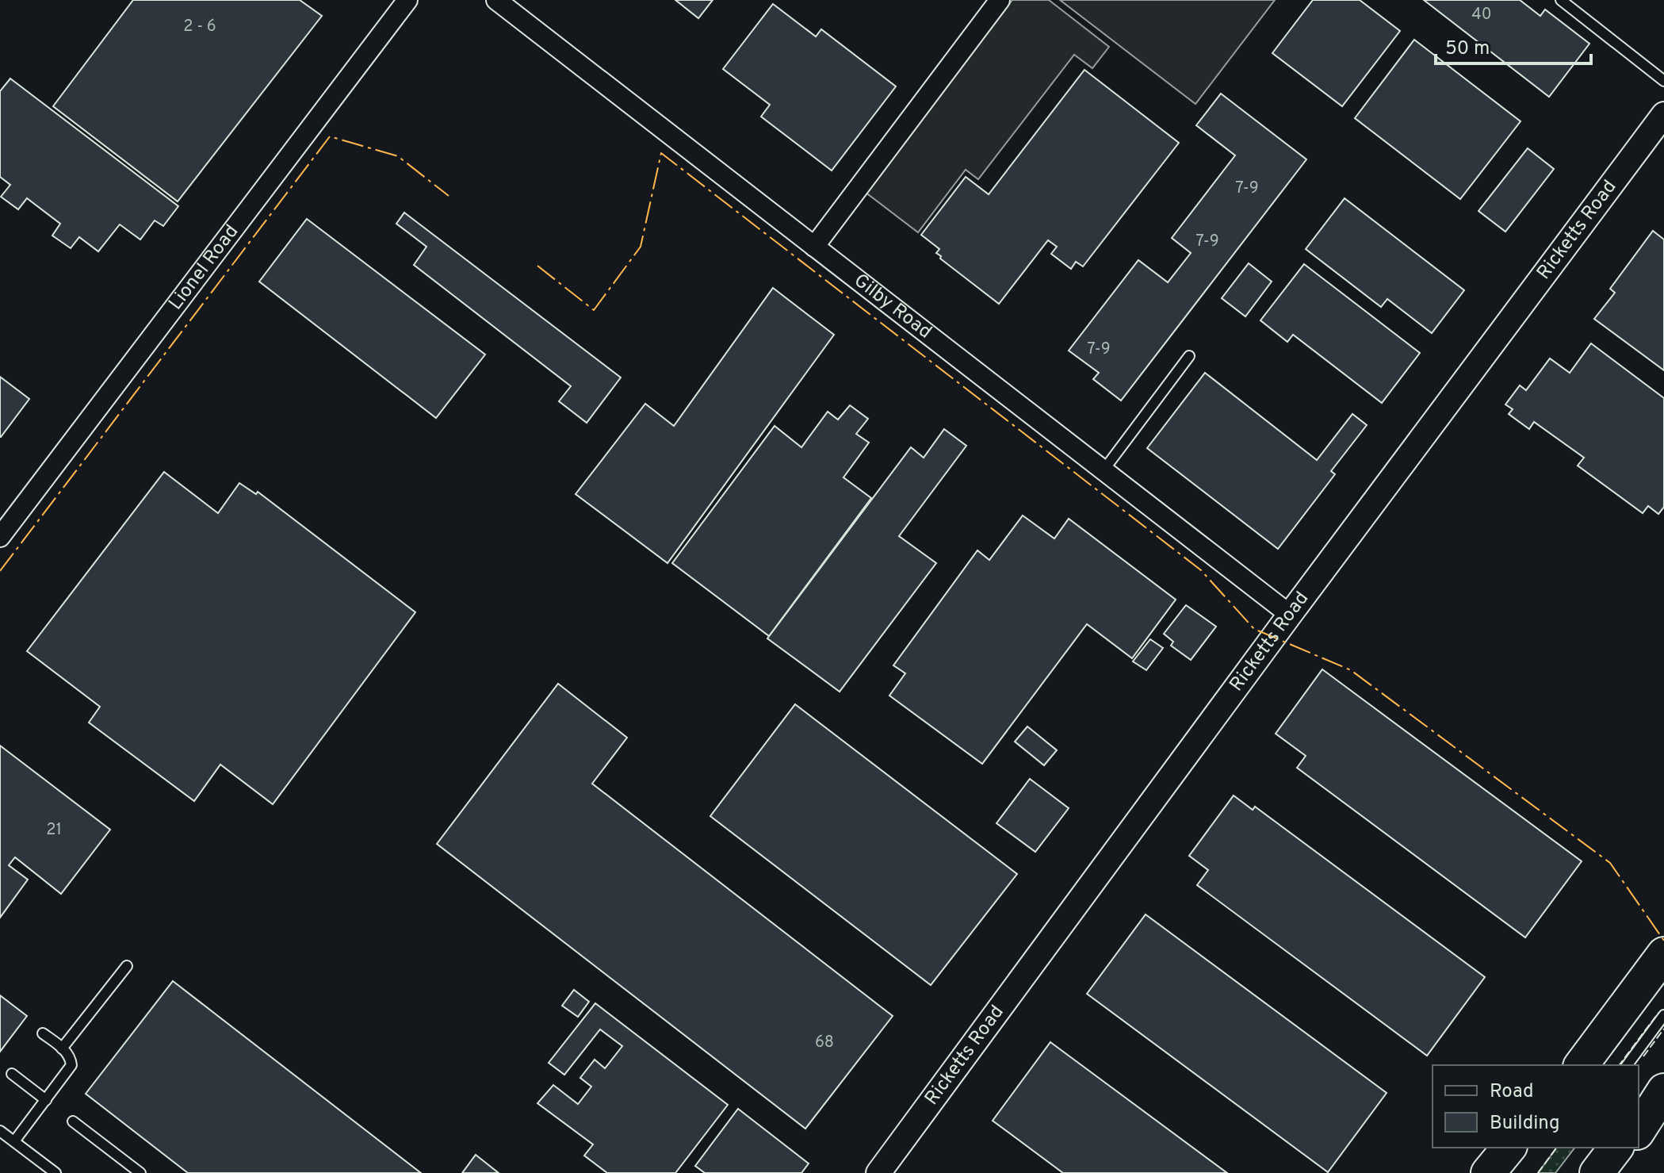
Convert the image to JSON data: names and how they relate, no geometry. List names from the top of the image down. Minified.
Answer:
{"streets":{"street":["Ricketts Road","Lionel Road","Gilby Road"]},"crossings":[["Ricketts Road","Gilby Road"]],"house_numbers":["40","2 - 6","7-9","7-9","7-9","21","68"],"legend":["Road","Building"],"scale_bar":"50 m"}
